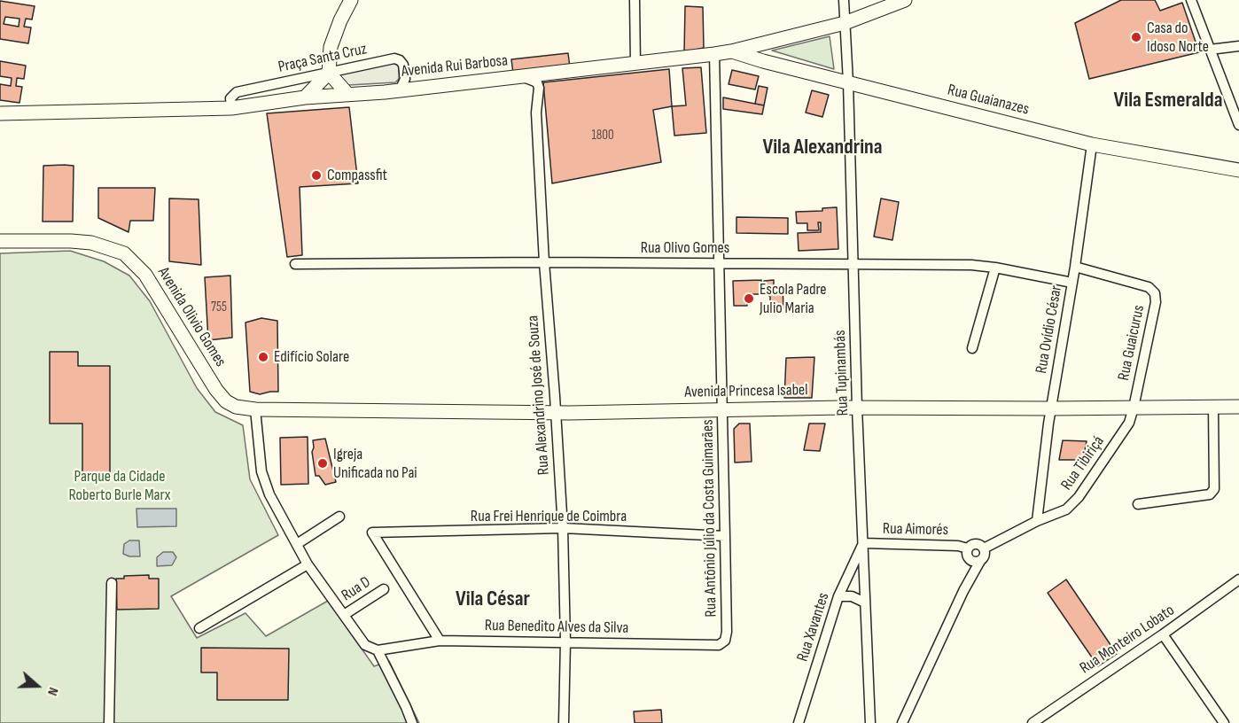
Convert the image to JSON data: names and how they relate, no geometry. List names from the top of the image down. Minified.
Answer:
{"streets":{"main road":["Avenida Rui Barbosa","Rua Guaianazes","Avenida Olivio Gomes","Avenida Princesa Isabel"],"street":["Praça Santa Cruz","Rua Olivo Gomes","Rua Ovídio César","Rua Guaicurus","Rua Tupinambás","Rua Alexandrino José de Souza","Rua Tibiriçá","Rua Frei Henrique de Coimbra","Rua Antônio Júlio da Costa Guimarães","Rua Aimorés","Rua D","Rua Benedito Alves da Silva","Rua Xavantes","Rua Monteiro Lobato"]},"crossings":[["Praça Santa Cruz","Avenida Rui Barbosa"],["Avenida Rui Barbosa","Rua Guaianazes"],["Avenida Rui Barbosa","Rua Tupinambás"],["Avenida Rui Barbosa","Rua Alexandrino José de Souza"],["Avenida Rui Barbosa","Rua Antônio Júlio da Costa Guimarães"],["Rua Guaianazes","Rua Ovídio César"],["Rua Guaianazes","Rua Tupinambás"],["Rua Olivo Gomes","Rua Ovídio César"],["Rua Olivo Gomes","Rua Tupinambás"],["Rua Olivo Gomes","Rua Alexandrino José de Souza"],["Rua Olivo Gomes","Rua Antônio Júlio da Costa Guimarães"],["Avenida Olivio Gomes","Avenida Princesa Isabel"],["Rua Ovídio César","Rua Guaicurus"],["Rua Ovídio César","Avenida Princesa Isabel"],["Rua Ovídio César","Rua Tibiriçá"],["Rua Guaicurus","Avenida Princesa Isabel"],["Rua Guaicurus","Rua Tibiriçá"],["Rua Tupinambás","Avenida Princesa Isabel"],["Rua Tupinambás","Rua Aimorés"],["Rua Tupinambás","Rua Xavantes"],["Avenida Princesa Isabel","Rua Alexandrino José de Souza"],["Avenida Princesa Isabel","Rua Tibiriçá"],["Avenida Princesa Isabel","Rua Antônio Júlio da Costa Guimarães"],["Rua Alexandrino José de Souza","Rua Frei Henrique de Coimbra"],["Rua Alexandrino José de Souza","Rua Benedito Alves da Silva"],["Rua Tibiriçá","Rua Aimorés"],["Rua Frei Henrique de Coimbra","Rua Antônio Júlio da Costa Guimarães"],["Rua Frei Henrique de Coimbra","Rua Benedito Alves da Silva"],["Rua Antônio Júlio da Costa Guimarães","Rua Benedito Alves da Silva"],["Rua Aimorés","Rua Xavantes"]],"districts":["Vila Esmeralda","Vila Alexandrina","Vila César"],"parks":["Parque da Cidade Roberto Burle Marx"],"places":["Casa do Idoso Norte","Compassfit","Escola Padre Julio Maria","Edifício Solare","Igreja Unificada no Pai"],"house_numbers":["1800","755"],"north":"right"}
